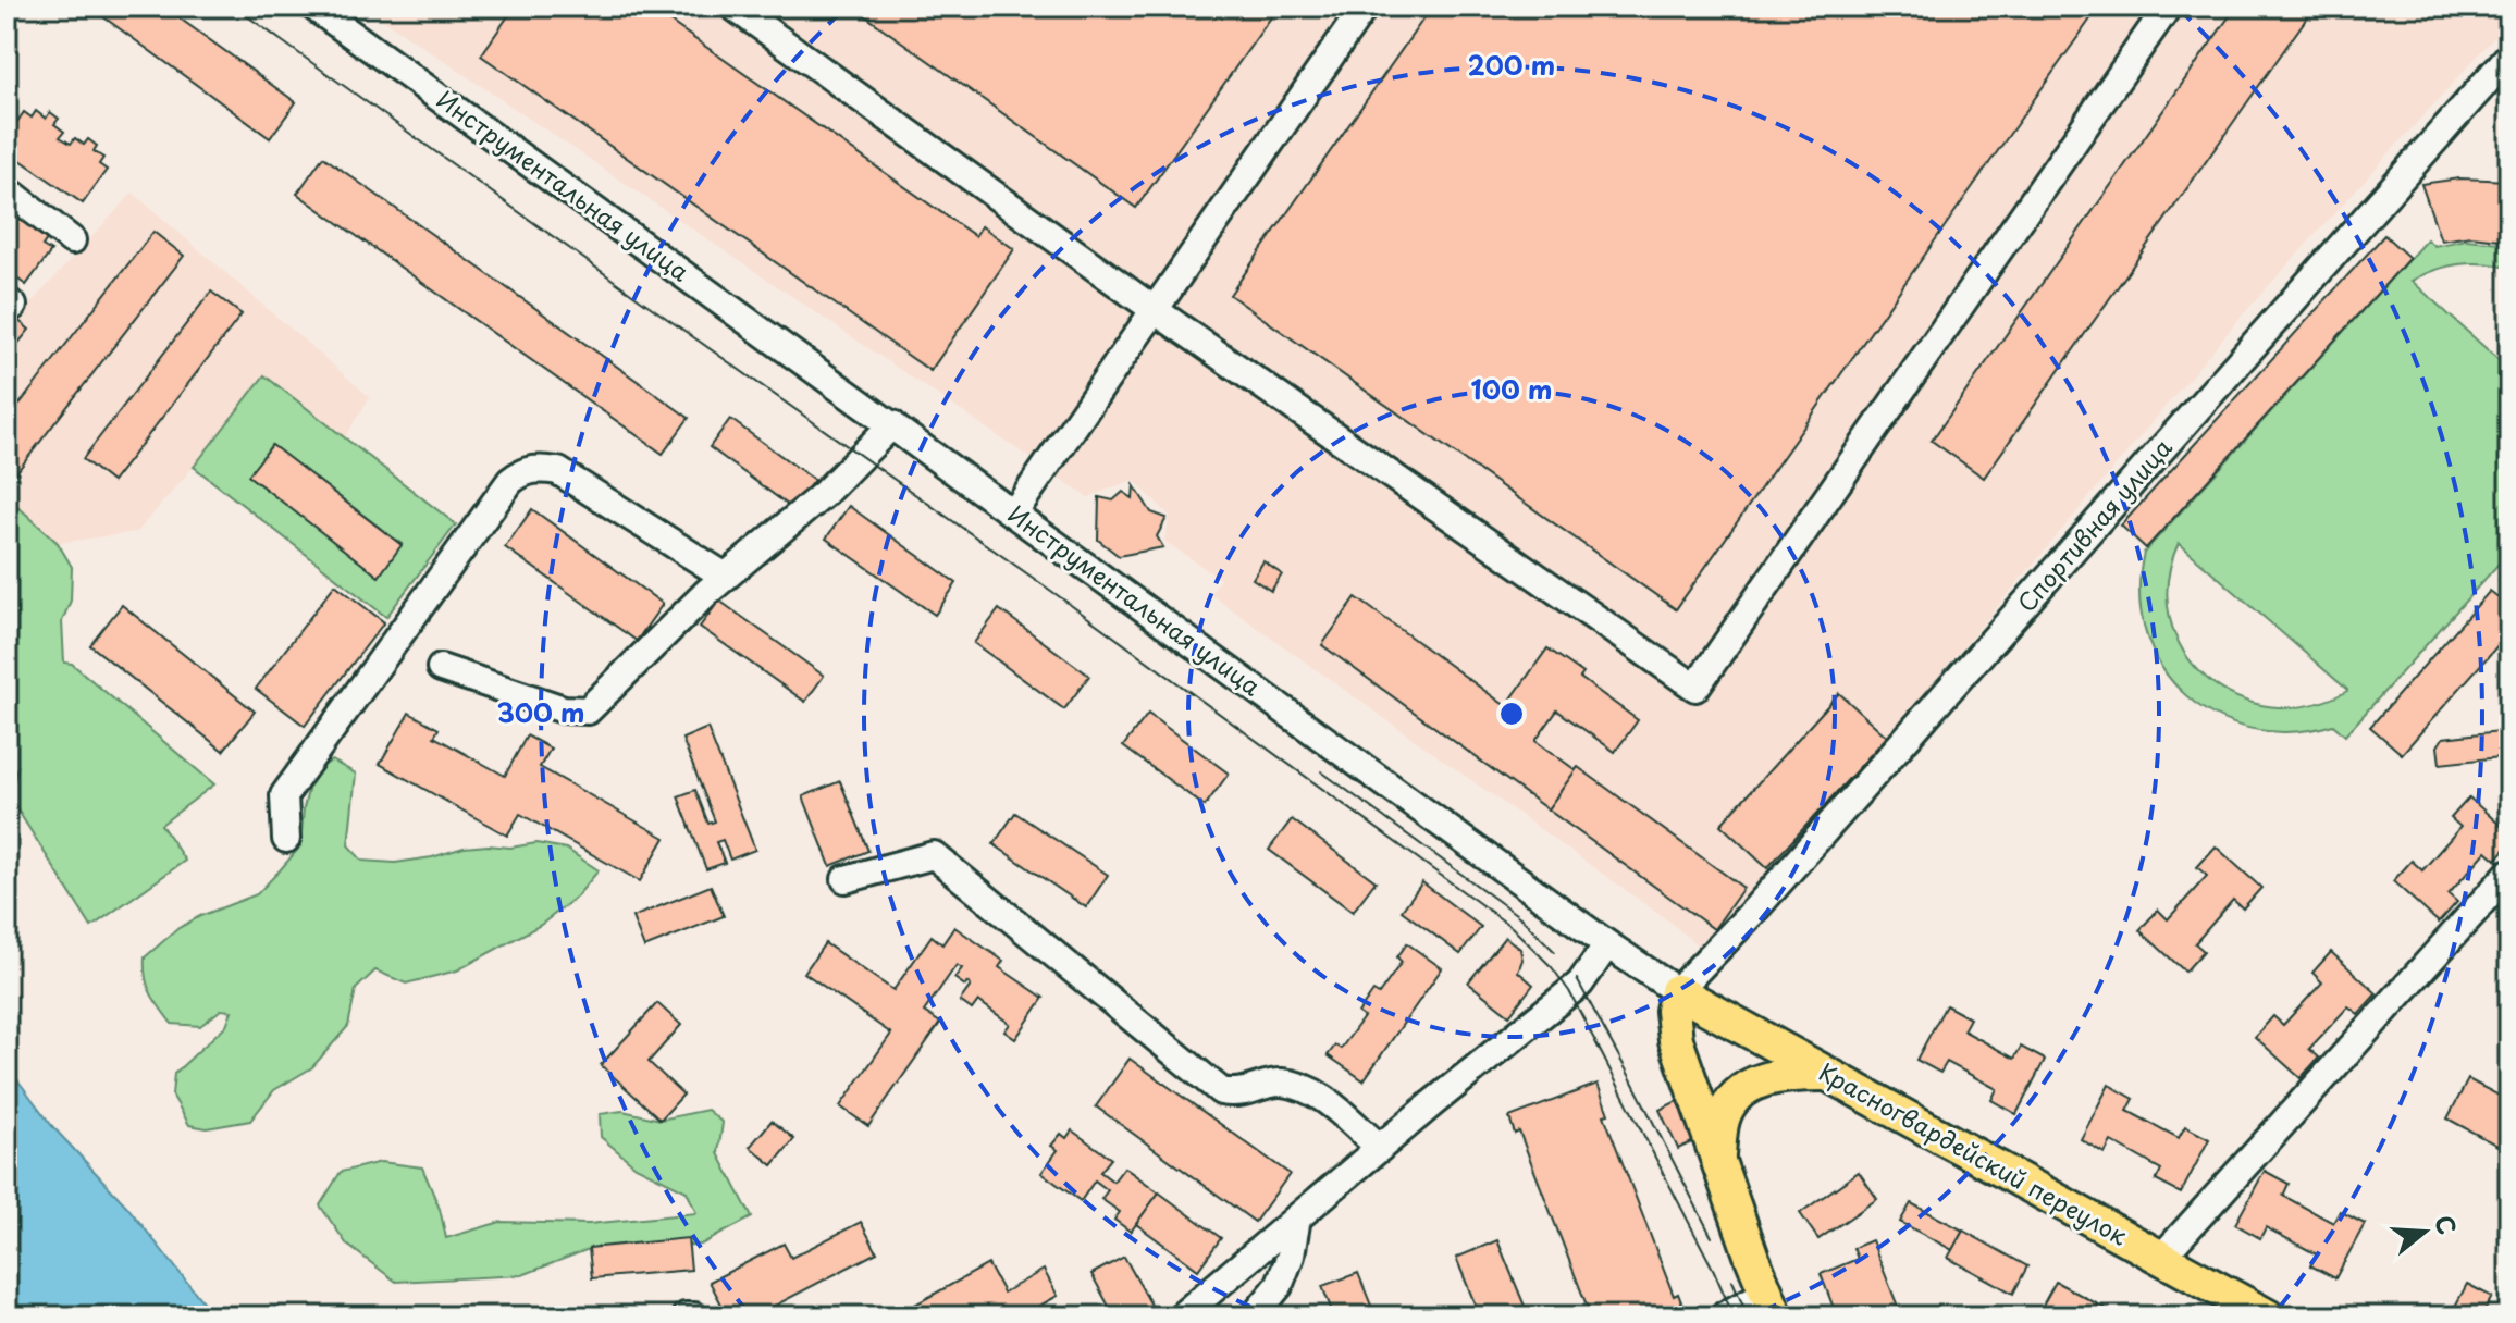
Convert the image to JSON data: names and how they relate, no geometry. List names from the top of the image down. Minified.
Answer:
{"streets":{"main road":["Красногвардейский переулок"],"street":["Инструментальная улица","Спортивная улица"]},"crossings":[["Инструментальная улица","Спортивная улица"],["Инструментальная улица","Красногвардейский переулок"],["Спортивная улица","Красногвардейский переулок"]],"north":"right","rings":["200 m","100 m","300 m"]}
